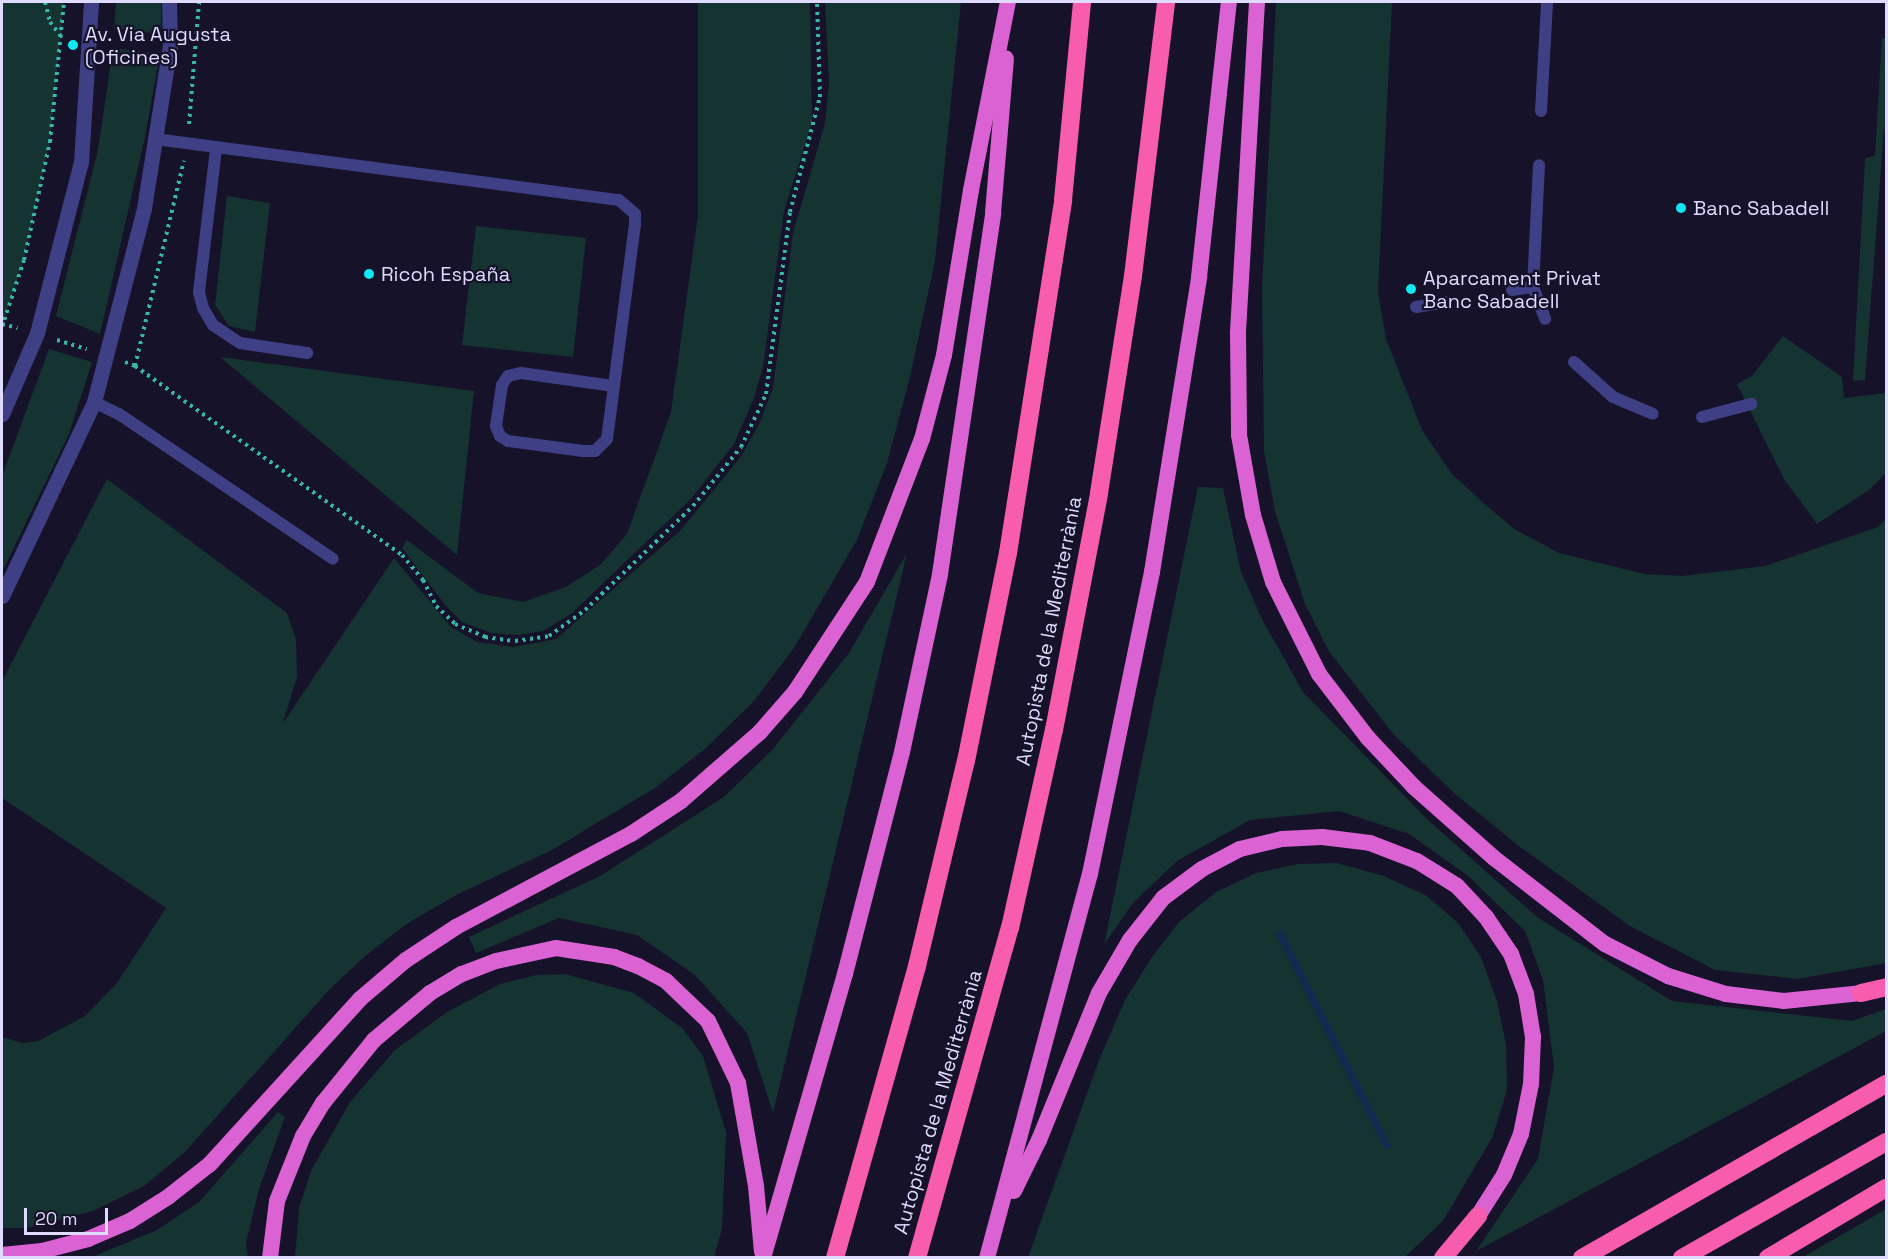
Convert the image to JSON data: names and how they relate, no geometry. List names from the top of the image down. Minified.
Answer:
{"streets":{"highway":["Autopista de la Mediterrània"]},"places":["Av. Via Augusta (Oficines)","Banc Sabadell","Ricoh España","Aparcament Privat Banc Sabadell"],"scale_bar":"20 m"}
